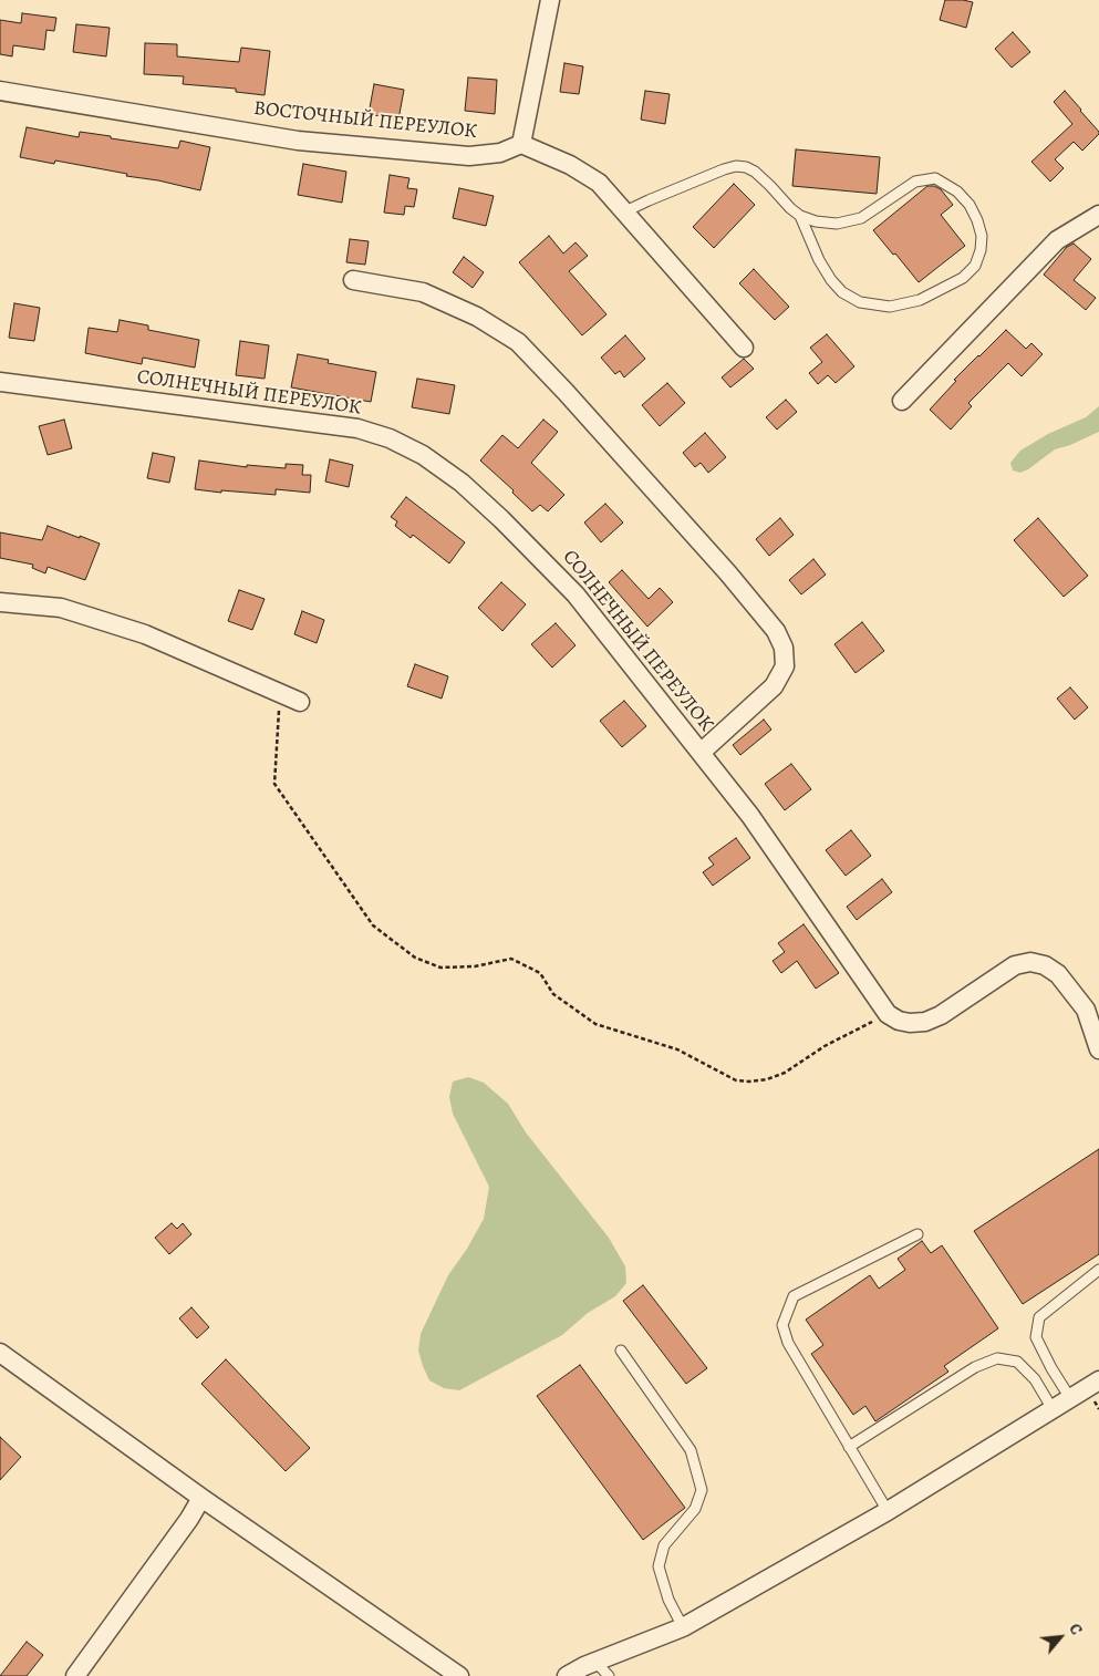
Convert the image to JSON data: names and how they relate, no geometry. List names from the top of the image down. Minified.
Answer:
{"streets":{"street":["ВОСТОЧНЫЙ ПЕРЕУЛОК","СОЛНЕЧНЫЙ ПЕРЕУЛОК"]},"north":"top right"}
